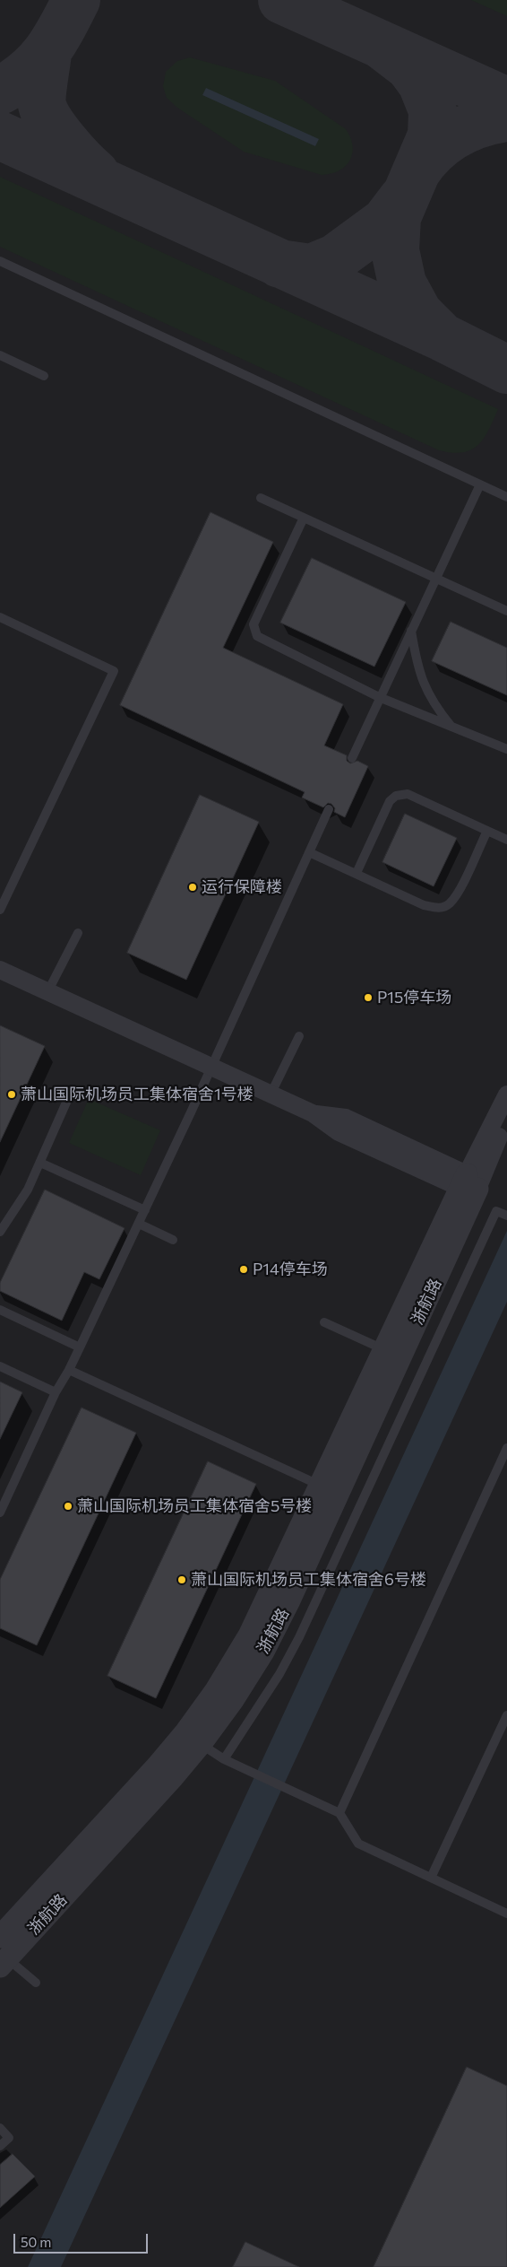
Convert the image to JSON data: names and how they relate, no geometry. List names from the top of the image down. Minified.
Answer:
{"streets":{"street":["浙航路"]},"places":["运行保障楼","P15停车场","萧山国际机场员工集体宿舍1号楼","P14停车场","萧山国际机场员工集体宿舍5号楼","萧山国际机场员工集体宿舍6号楼"],"scale_bar":"50 m"}
